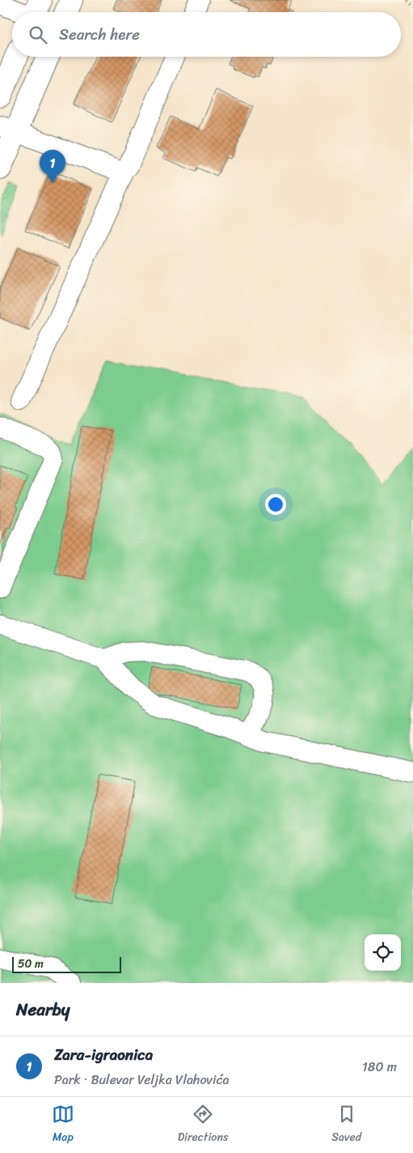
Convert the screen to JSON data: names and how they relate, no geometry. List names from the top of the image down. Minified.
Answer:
{"scale_bar":"50 m","page":{"search":"Search here","pins":"1","scale":"50 m","heading":"Nearby","list":[{"mark":"1","name":"Zara-igraonica","note":"Park · Bulevar Veljka Vlahovića","value":"180 m"}],"nav":["Map","Directions","Saved"]}}
